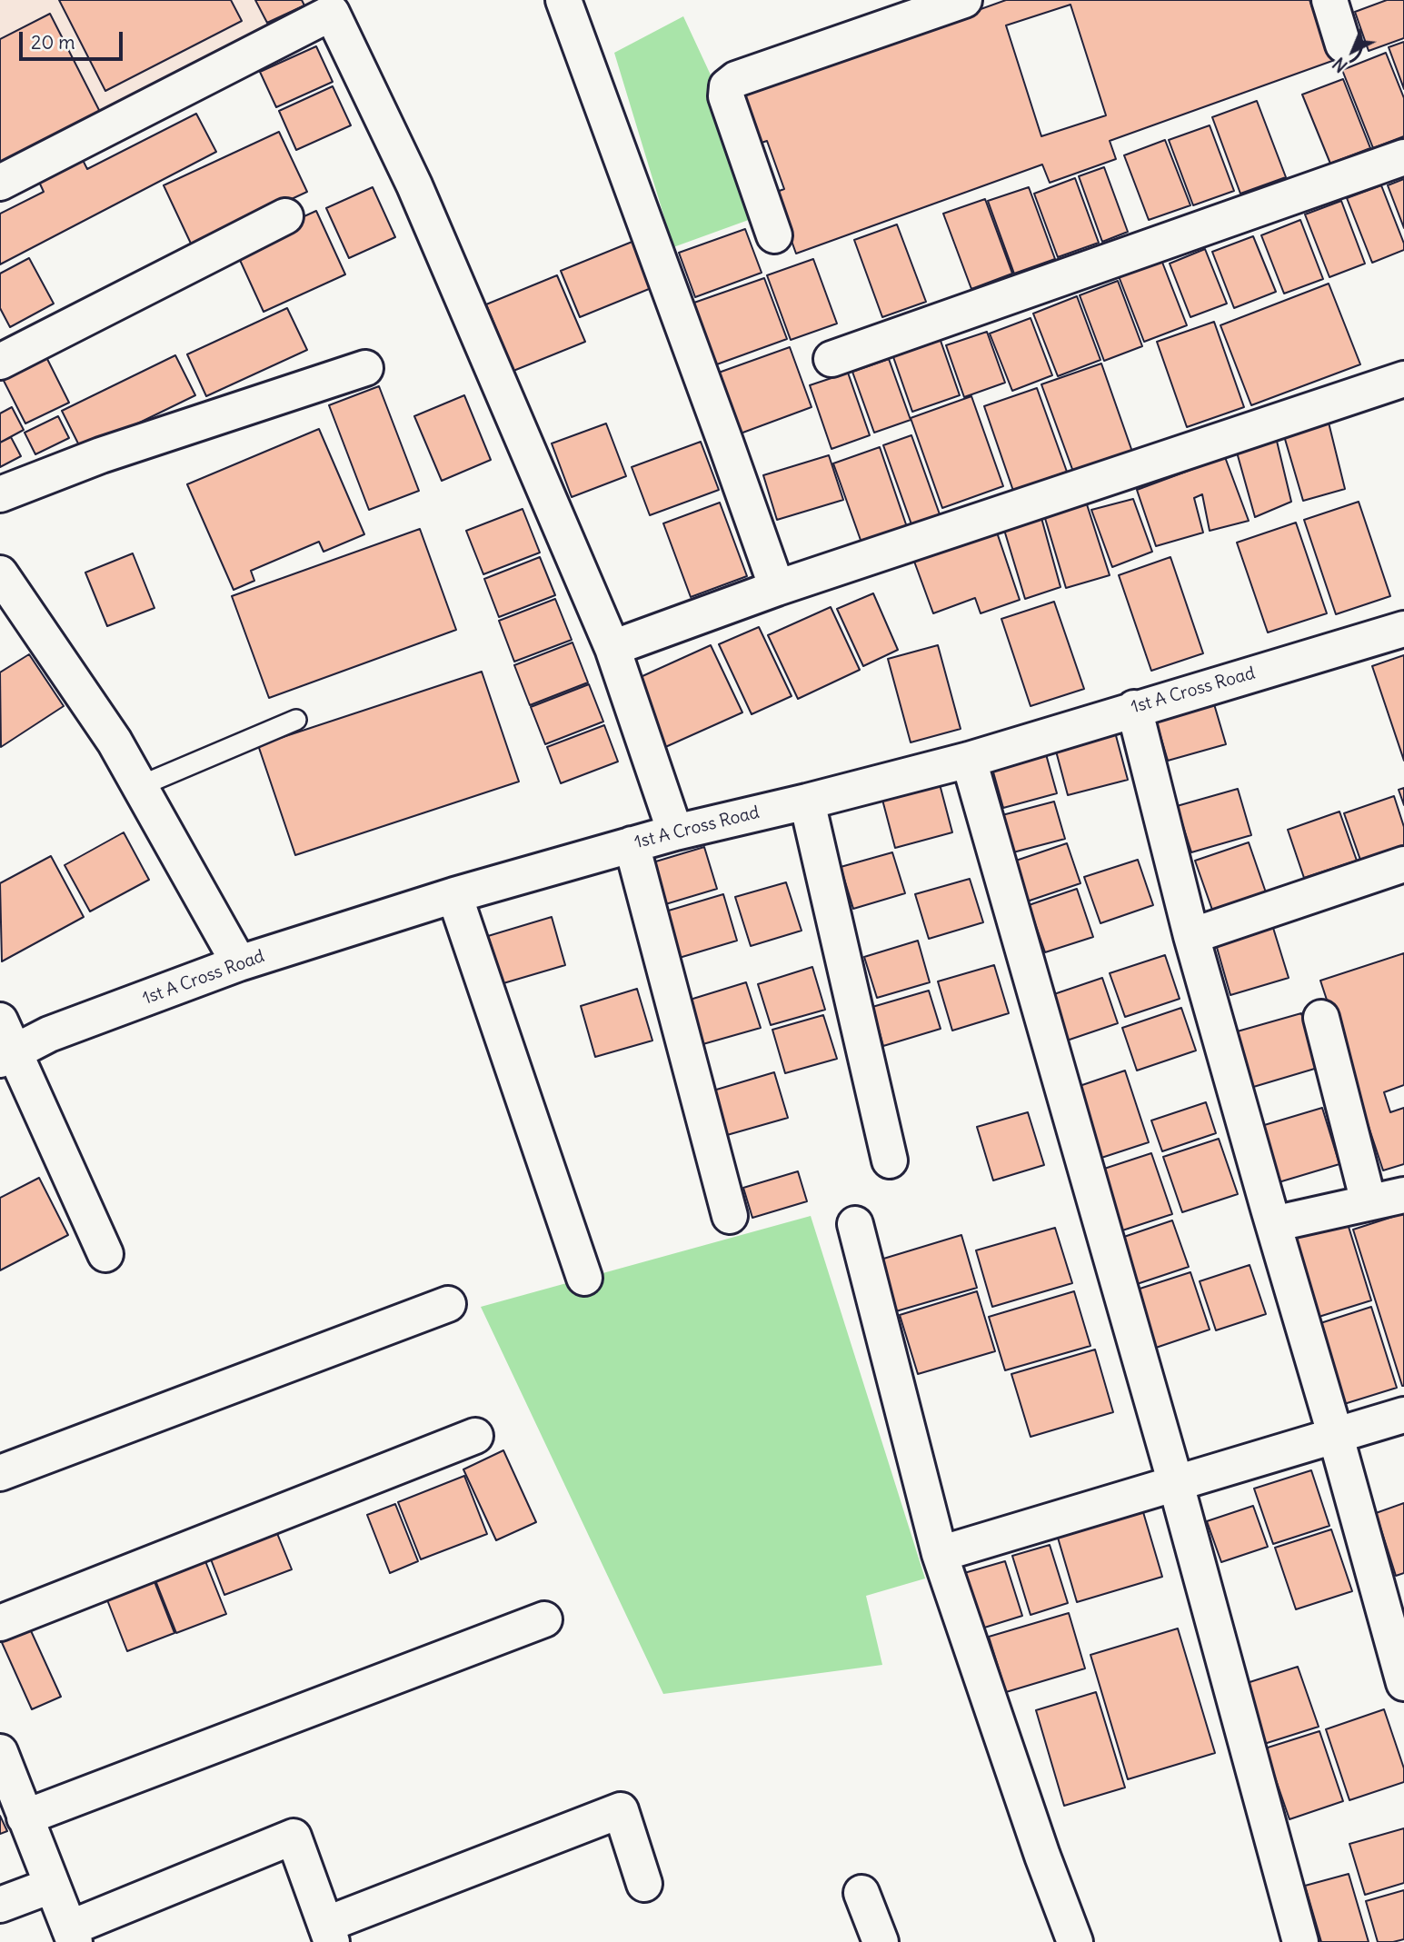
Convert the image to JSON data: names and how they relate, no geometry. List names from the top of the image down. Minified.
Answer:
{"streets":{"street":["1st A Cross Road"]},"scale_bar":"20 m","north":"bottom left"}
